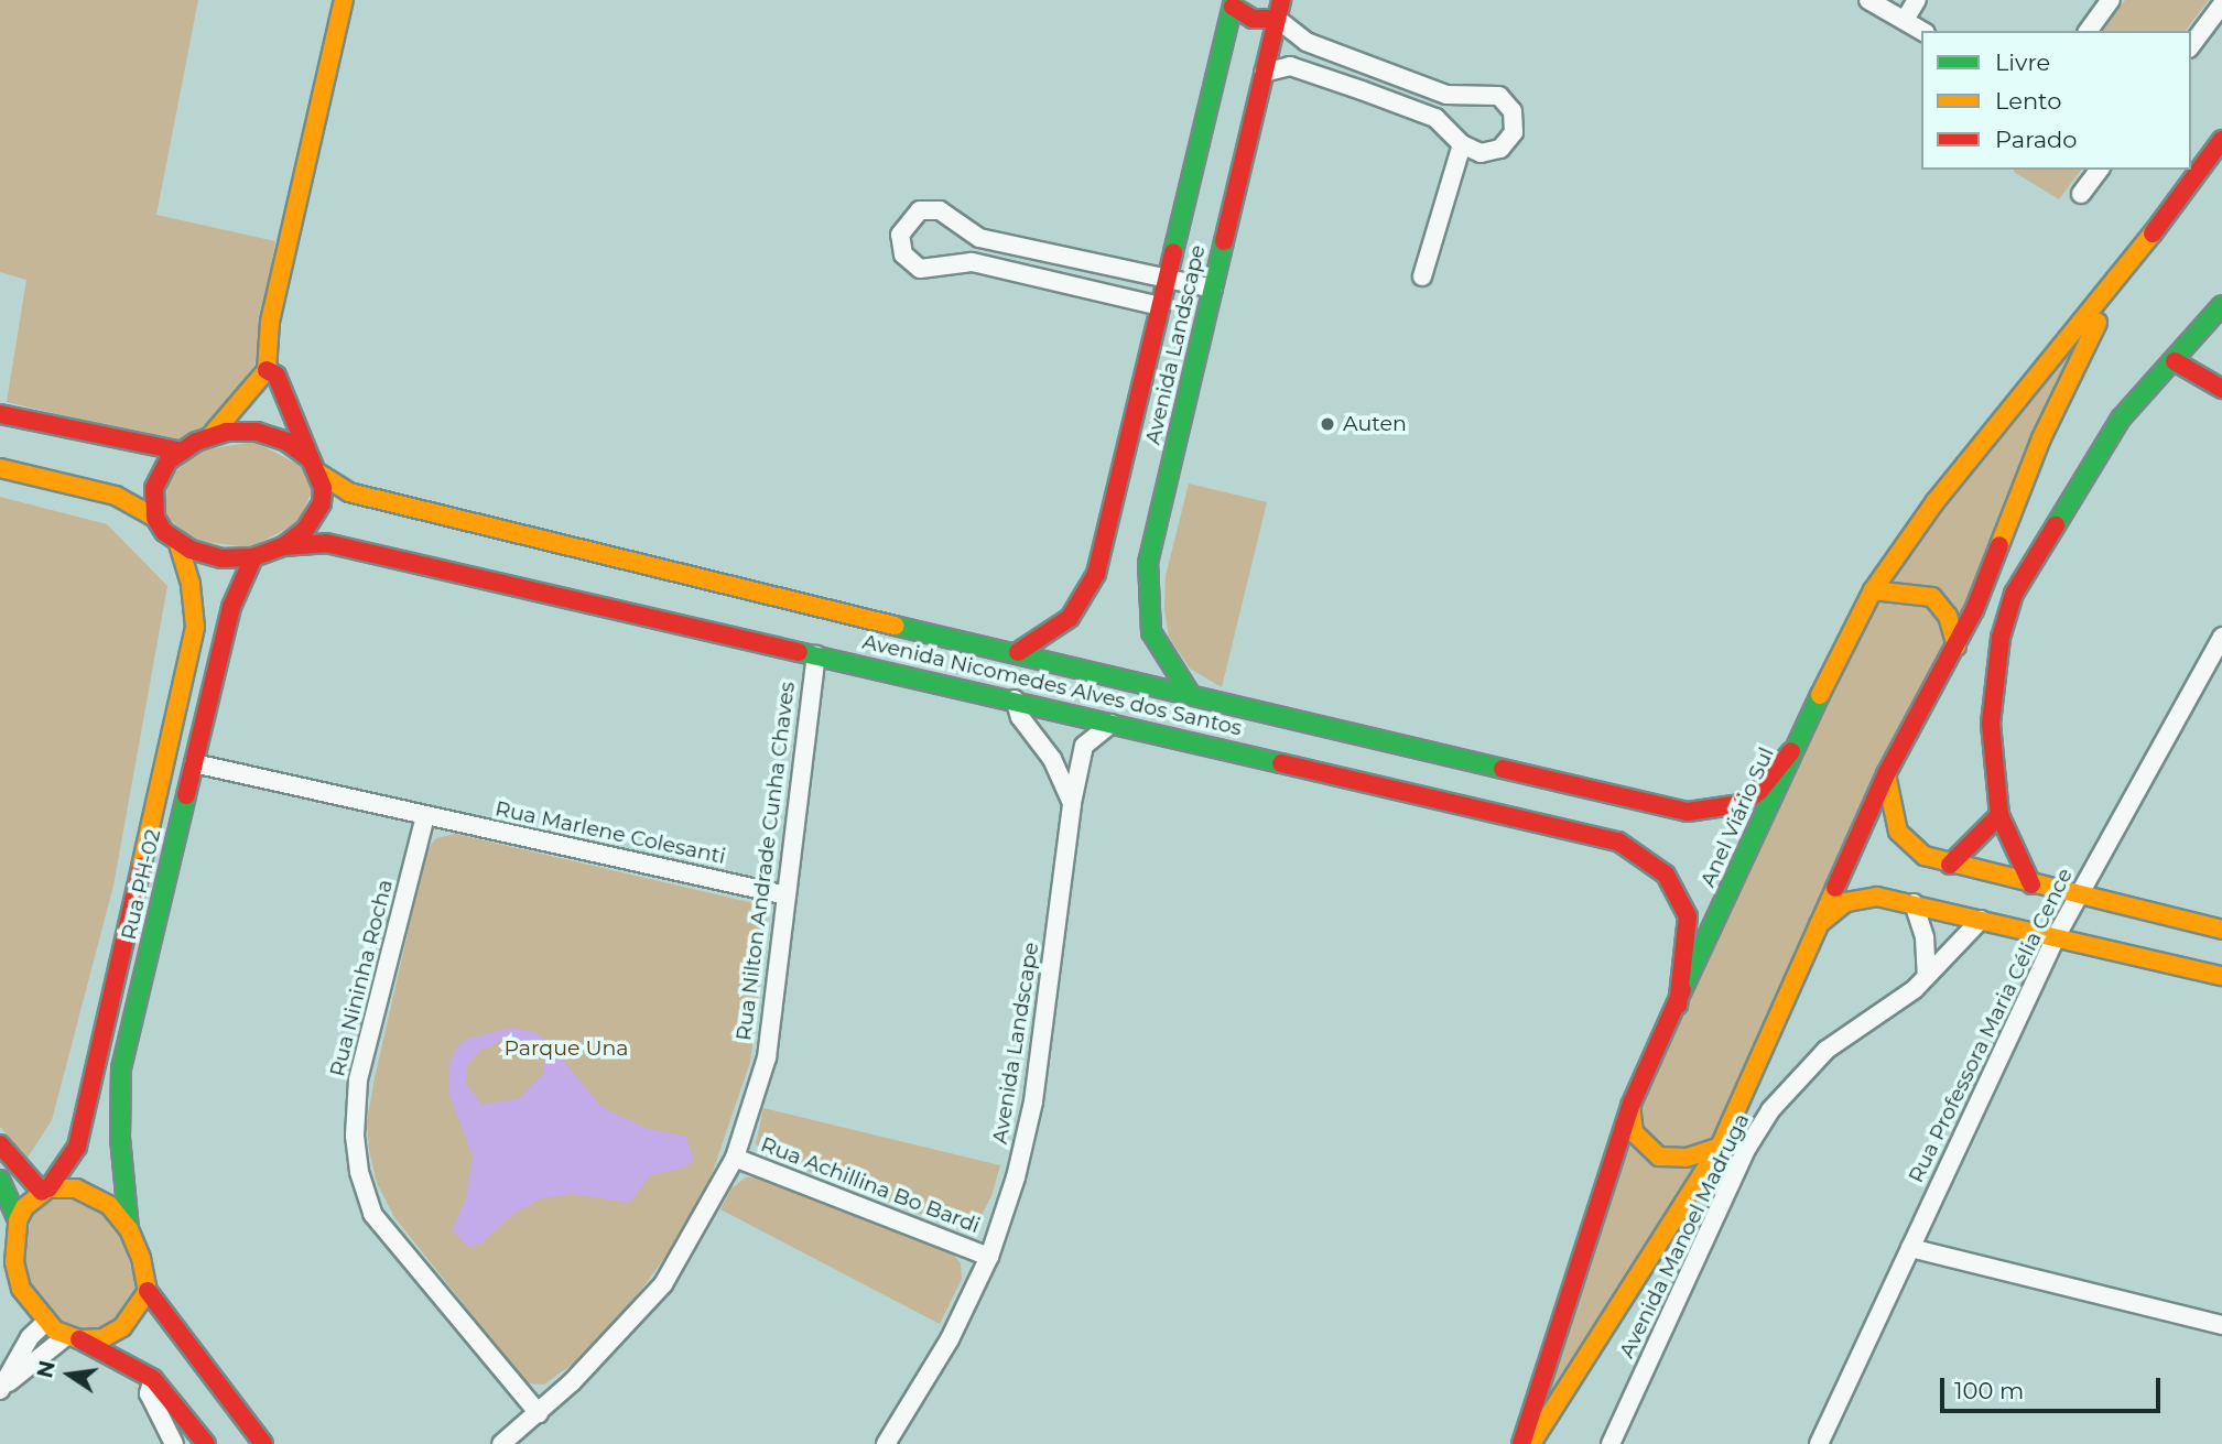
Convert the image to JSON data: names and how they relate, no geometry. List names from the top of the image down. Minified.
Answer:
{"streets":{"main road":["Avenida Landscape","Avenida Nicomedes Alves dos Santos","Anel Viário Sul","Rua PH-02"],"street":["Rua Marlene Colesanti","Rua Nilton Andrade Cunha Chaves","Rua Nininha Rocha","Rua Professora Maria Célia Cence","Rua Achillina Bo Bardi","Avenida Manoel Madruga"]},"crossings":[["Avenida Landscape","Avenida Nicomedes Alves dos Santos"],["Avenida Landscape","Rua Achillina Bo Bardi"],["Avenida Nicomedes Alves dos Santos","Anel Viário Sul"],["Avenida Nicomedes Alves dos Santos","Rua Nilton Andrade Cunha Chaves"],["Avenida Nicomedes Alves dos Santos","Rua PH-02"],["Rua Marlene Colesanti","Rua Nilton Andrade Cunha Chaves"],["Rua Marlene Colesanti","Rua PH-02"],["Rua Marlene Colesanti","Rua Nininha Rocha"],["Rua Nilton Andrade Cunha Chaves","Rua Nininha Rocha"],["Rua Nilton Andrade Cunha Chaves","Rua Achillina Bo Bardi"]],"parks":["Parque Una"],"places":["Auten"],"legend":["Livre","Lento","Parado"],"scale_bar":"100 m","north":"left"}
